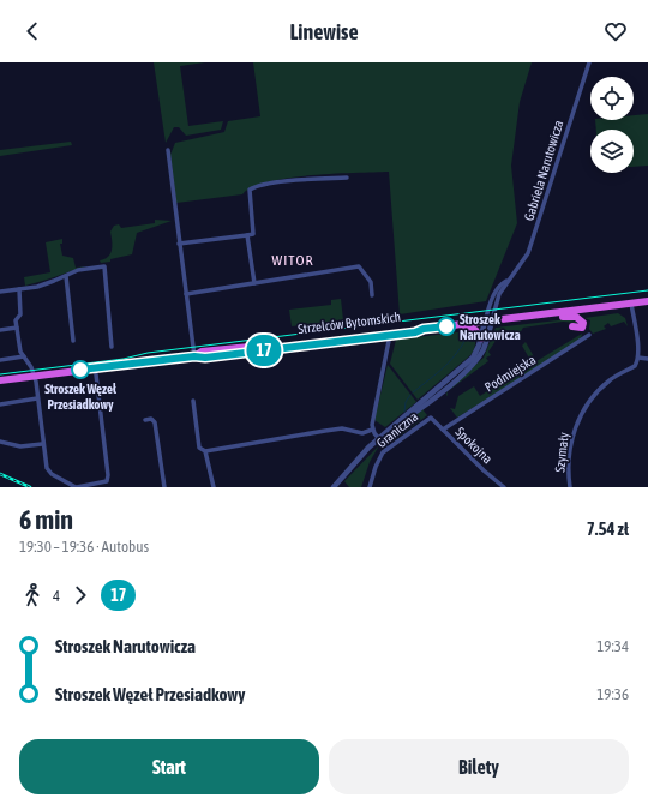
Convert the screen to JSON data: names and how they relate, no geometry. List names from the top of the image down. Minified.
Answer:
{"streets":{"highway":["Strzelców Bytomskich"],"street":["Gabriela Narutowicza","Podmiejska","Graniczna","Spokojna","Szymały"]},"crossings":[["Gabriela Narutowicza","Strzelców Bytomskich"],["Podmiejska","Spokojna"],["Graniczna","Spokojna"]],"districts":["WITOR"],"places":["Stroszek Narutowicza","Stroszek Węzeł Przesiadkowy"],"lines":["bus line 17"],"page":{"header":"Linewise","on_map":"17","heading":["6 min","19:30 – 19:36 · Autobus","7.54 zł"],"legs":["4","17"],"list":[{"name":"Stroszek Narutowicza","value":"19:34"},{"name":"Stroszek Węzeł Przesiadkowy","value":"19:36"}],"buttons":["Start","Bilety"]}}
